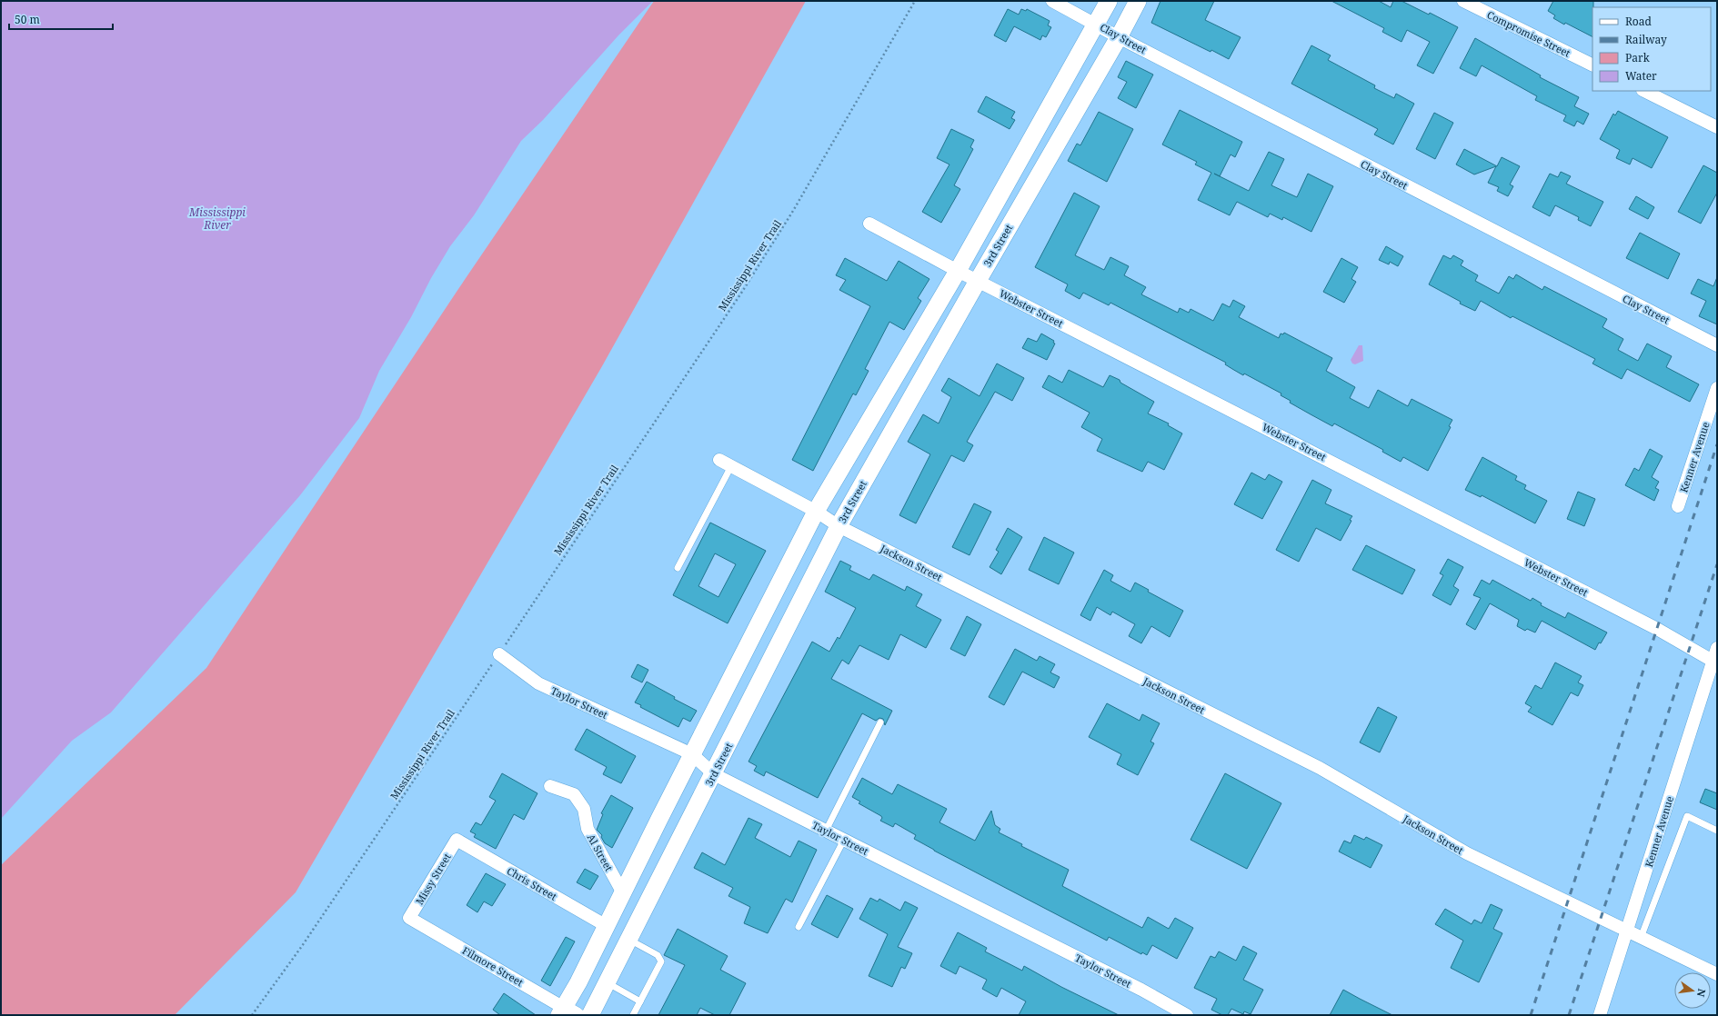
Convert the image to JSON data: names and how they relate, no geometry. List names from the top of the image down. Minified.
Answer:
{"streets":{"main road":["3rd Street"],"street":["Compromise Street","Clay Street","Webster Street","Kenner Avenue","Jackson Street","Taylor Street","Al Street","Missy Street","Chris Street","Filmore Street"],"path":["Mississippi River Trail"]},"crossings":[["Clay Street","3rd Street"],["3rd Street","Webster Street"],["3rd Street","Jackson Street"],["3rd Street","Taylor Street"],["Mississippi River Trail","Taylor Street"],["Webster Street","Kenner Avenue"],["Kenner Avenue","Jackson Street"],["Missy Street","Chris Street"],["Missy Street","Filmore Street"]],"water":["Mississippi River"],"legend":["Road","Railway","Park","Water"],"scale_bar":"50 m","north":"right"}
